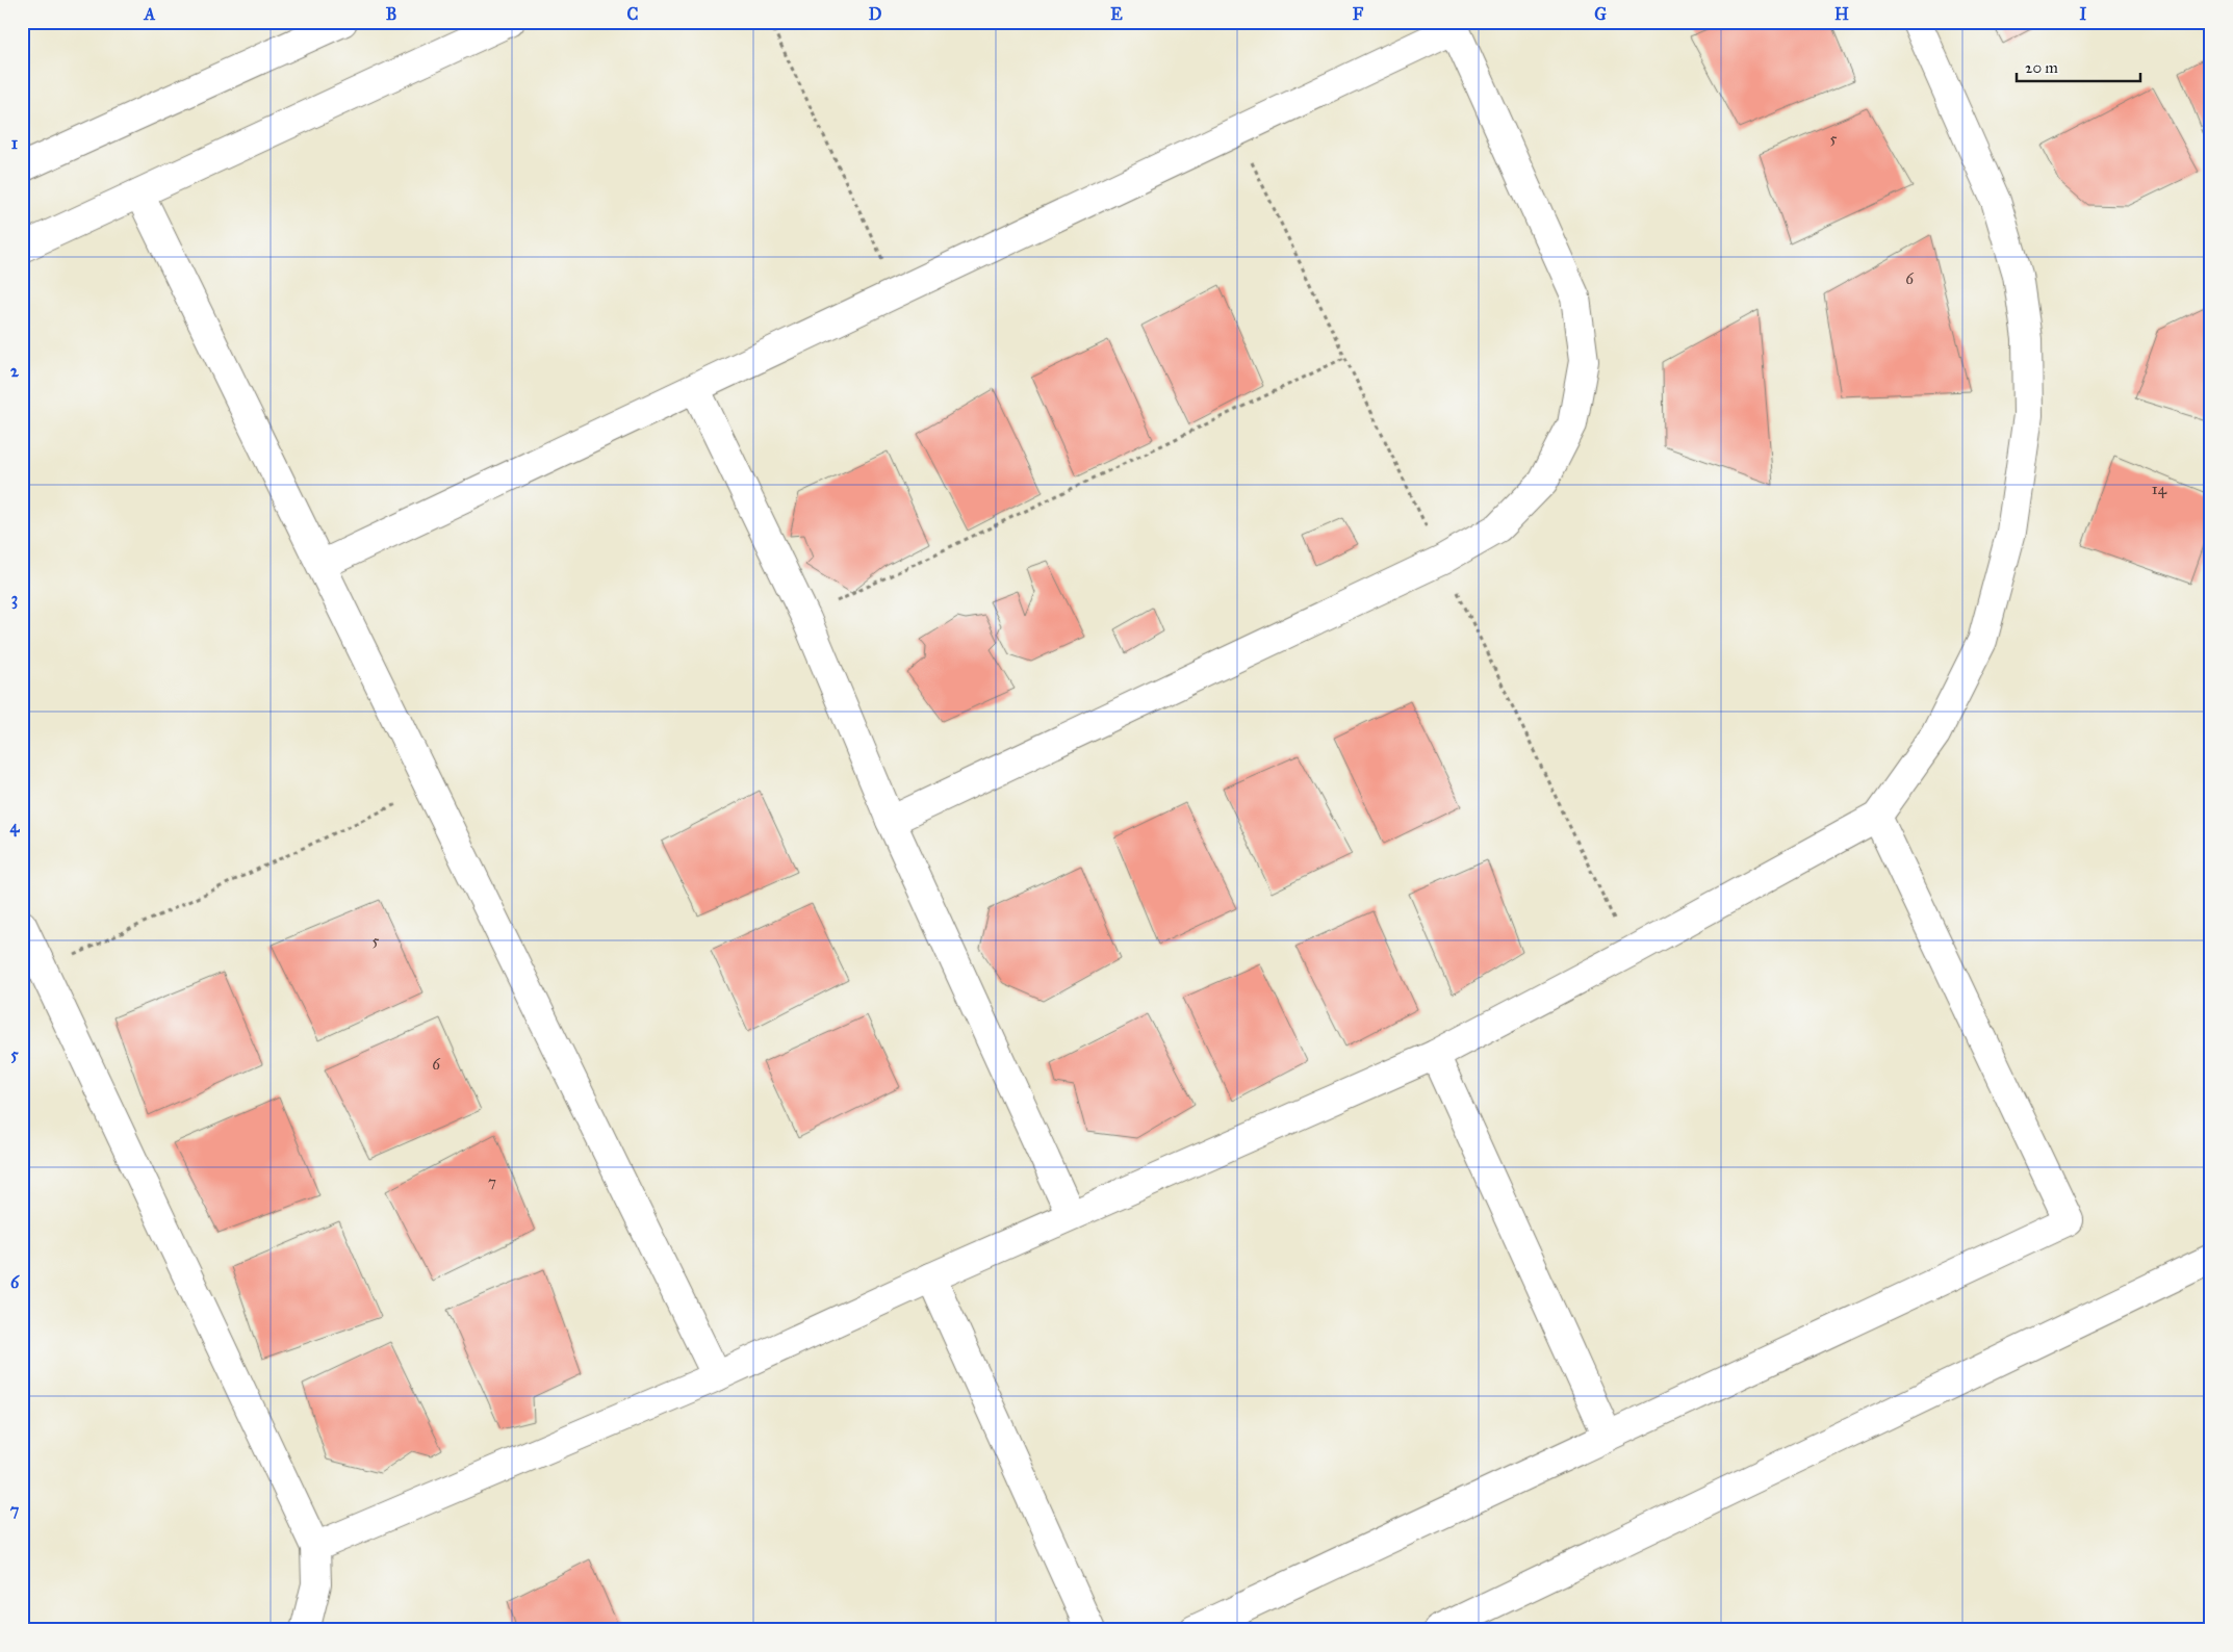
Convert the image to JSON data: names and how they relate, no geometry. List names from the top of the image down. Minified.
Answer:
{"house_numbers":["5","6","14","5","6","7"],"scale_bar":"20 m","grid":{"columns":["A","B","C","D","E","F","G","H","I"],"rows":["1","2","3","4","5","6","7"]}}
